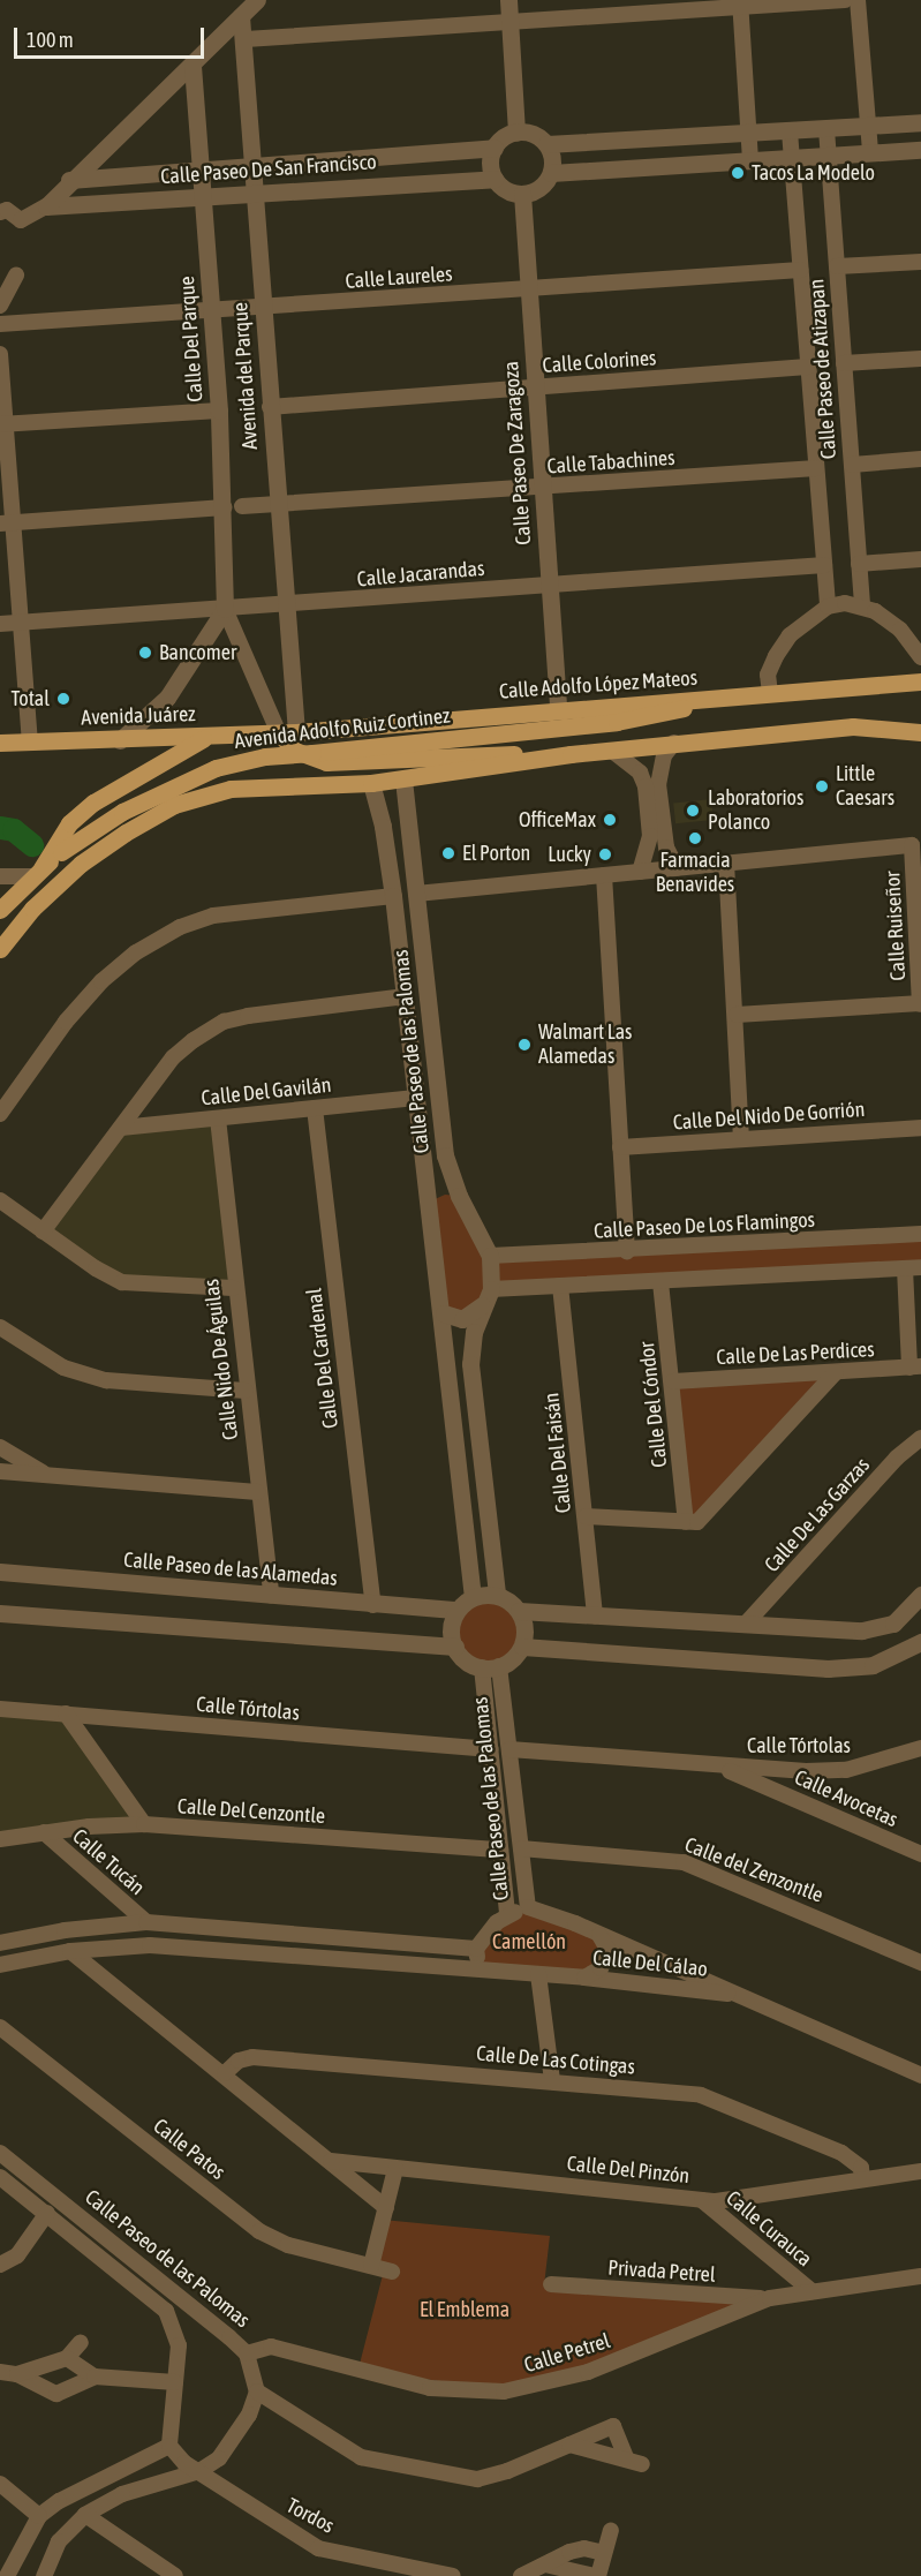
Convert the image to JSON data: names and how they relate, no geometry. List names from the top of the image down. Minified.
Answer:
{"streets":{"main road":["Calle Adolfo López Mateos","Avenida Juárez","Avenida Adolfo Ruiz Cortinez"],"street":["Calle Paseo De San Francisco","Calle Laureles","Calle Del Parque","Calle Colorines","Calle Paseo de Atizapan","Avenida del Parque","Calle Paseo De Zaragoza","Calle Tabachines","Calle Jacarandas","Calle Ruiseñor","Calle Paseo de las Palomas","Calle Del Gavilán","Calle Del Nido De Gorrión","Calle Paseo De Los Flamingos","Calle De Las Perdices","Calle Del Cardenal","Calle Nido De Águilas","Calle Del Cóndor","Calle Del Faisán","Calle De Las Garzas","Calle Paseo de las Alamedas","Calle Tórtolas","Calle Avocetas","Calle Del Cenzontle","Calle Tucán","Calle del Zenzontle","Calle Del Cálao","Calle De Las Cotingas","Calle Patos","Calle Del Pinzón","Calle Curauca","Privada Petrel","Calle Petrel","Tordos"]},"crossings":[["Calle Paseo De San Francisco","Calle Del Parque"],["Calle Paseo De San Francisco","Avenida del Parque"],["Calle Paseo De San Francisco","Calle Paseo De Zaragoza"],["Calle Laureles","Calle Del Parque"],["Calle Laureles","Calle Paseo de Atizapan"],["Calle Laureles","Avenida del Parque"],["Calle Laureles","Calle Paseo De Zaragoza"],["Calle Del Parque","Avenida del Parque"],["Calle Del Parque","Calle Jacarandas"],["Calle Del Parque","Calle Adolfo López Mateos"],["Calle Del Parque","Avenida Juárez"],["Calle Colorines","Calle Paseo de Atizapan"],["Calle Colorines","Avenida del Parque"],["Calle Colorines","Calle Paseo De Zaragoza"],["Calle Paseo de Atizapan","Calle Tabachines"],["Calle Paseo de Atizapan","Calle Jacarandas"],["Avenida del Parque","Calle Tabachines"],["Avenida del Parque","Calle Jacarandas"],["Avenida del Parque","Calle Adolfo López Mateos"],["Avenida del Parque","Avenida Juárez"],["Calle Paseo De Zaragoza","Calle Tabachines"],["Calle Paseo De Zaragoza","Calle Jacarandas"],["Calle Paseo De Zaragoza","Calle Adolfo López Mateos"],["Calle Adolfo López Mateos","Avenida Juárez"],["Calle Adolfo López Mateos","Avenida Adolfo Ruiz Cortinez"],["Calle Paseo de las Palomas","Calle Del Gavilán"],["Calle Paseo de las Palomas","Calle Paseo De Los Flamingos"],["Calle Paseo de las Palomas","Calle Paseo de las Alamedas"],["Calle Paseo de las Palomas","Calle Tórtolas"],["Calle Paseo de las Palomas","Calle Del Cenzontle"],["Calle Paseo de las Palomas","Calle del Zenzontle"],["Calle Paseo de las Palomas","Calle Del Cálao"],["Calle Paseo de las Palomas","Calle Petrel"],["Calle Paseo de las Palomas","Tordos"],["Calle Del Gavilán","Calle Del Cardenal"],["Calle Del Gavilán","Calle Nido De Águilas"],["Calle De Las Perdices","Calle Del Cóndor"],["Calle Del Cardenal","Calle Paseo de las Alamedas"],["Calle Nido De Águilas","Calle Paseo de las Alamedas"],["Calle Tórtolas","Calle Avocetas"],["Calle Del Cenzontle","Calle Tucán"],["Calle De Las Cotingas","Calle Del Pinzón"],["Calle Del Pinzón","Calle Curauca"],["Calle Curauca","Calle Petrel"],["Privada Petrel","Calle Petrel"]],"parks":["Camellón","El Emblema"],"places":["Tacos La Modelo","Bancomer","Total","Little Caesars","Laboratorios Polanco","OfficeMax","Farmacia Benavides","El Porton","Lucky","Walmart Las Alamedas"],"scale_bar":"100 m"}
